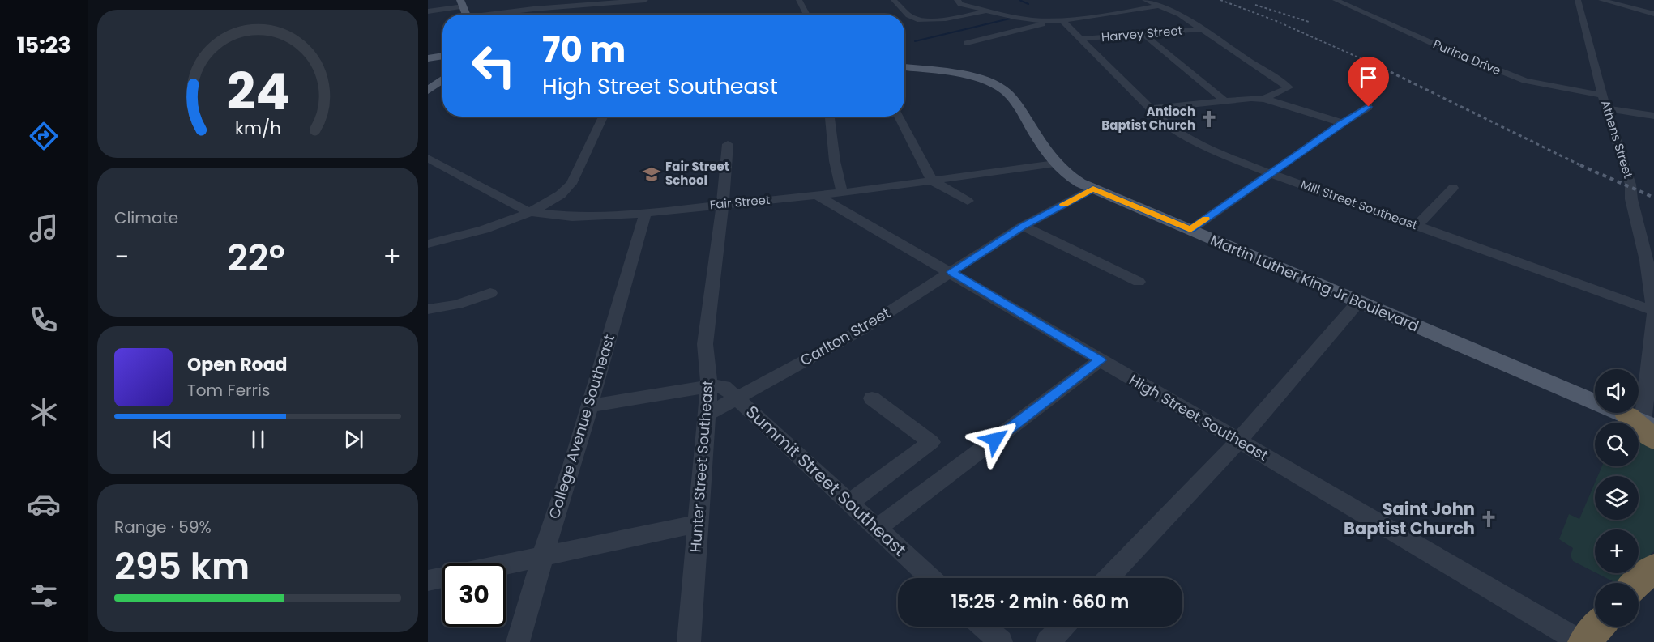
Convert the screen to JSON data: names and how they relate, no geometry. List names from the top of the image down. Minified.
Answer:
{"streets":{"main road":["Martin Luther King Jr Boulevard"],"street":["Harvey Street","Purina Drive","Athens Street","Fair Street","Mill Street Southeast","Carlton Street","High Street Southeast","College Avenue Southeast","Hunter Street Southeast","Summit Street Southeast"]},"crossings":[["Harvey Street","Mill Street Southeast"],["Purina Drive","Athens Street"],["Athens Street","Mill Street Southeast"],["Athens Street","Martin Luther King Jr Boulevard"],["Fair Street","Martin Luther King Jr Boulevard"],["Fair Street","High Street Southeast"],["Fair Street","College Avenue Southeast"],["Fair Street","Hunter Street Southeast"],["Martin Luther King Jr Boulevard","Carlton Street"],["Carlton Street","High Street Southeast"],["Carlton Street","Hunter Street Southeast"],["Carlton Street","Summit Street Southeast"],["Hunter Street Southeast","Summit Street Southeast"]],"places":{"church":["Antioch Baptist Church","Saint John Baptist Church"],"school or university":["Fair Street School"]},"page":{"tabs":"15:23","turn":["70 m","High Street Southeast"],"tile":["Climate",["Range · 59%","295 km"]],"heat":["−","22°","+"],"song":["Open Road","Tom Ferris"],"map_buttons":["+","−"],"limit":"30","trip":"15:25 · 2 min · 660 m","gauge":["24","km/h"]}}
